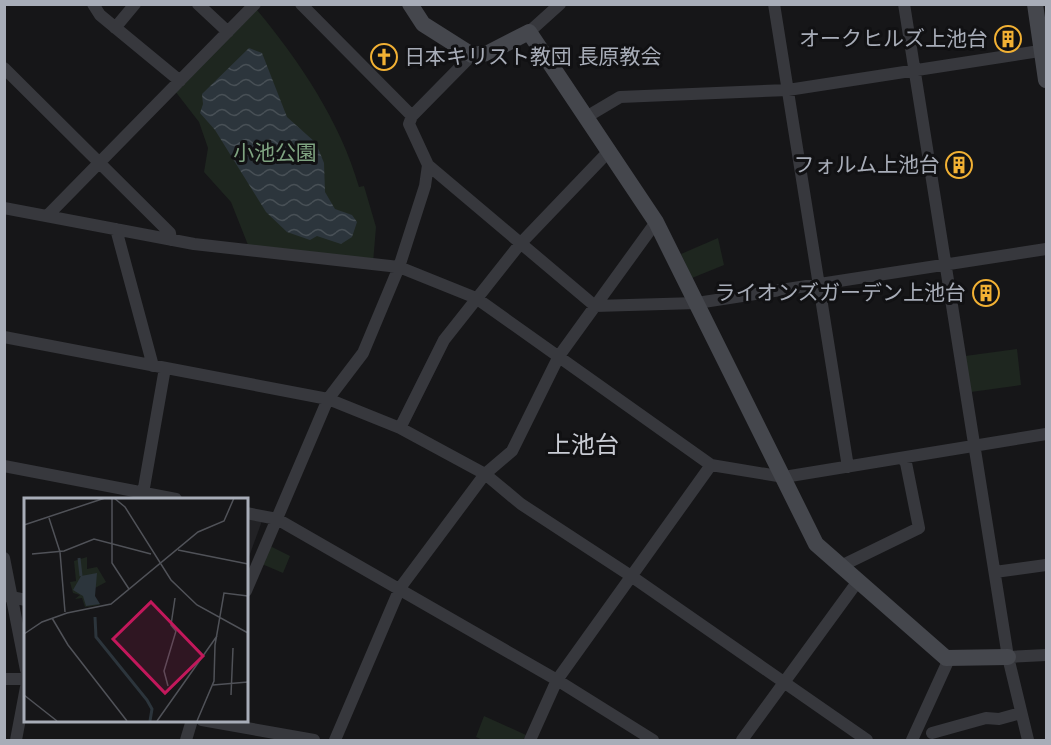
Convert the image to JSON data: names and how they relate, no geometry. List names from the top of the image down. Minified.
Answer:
{"districts":["上池台"],"parks":["小池公園"],"places":{"building":["オークヒルズ上池台","フォルム上池台","ライオンズガーデン上池台"],"church":["日本キリスト教団 長原教会"]}}
